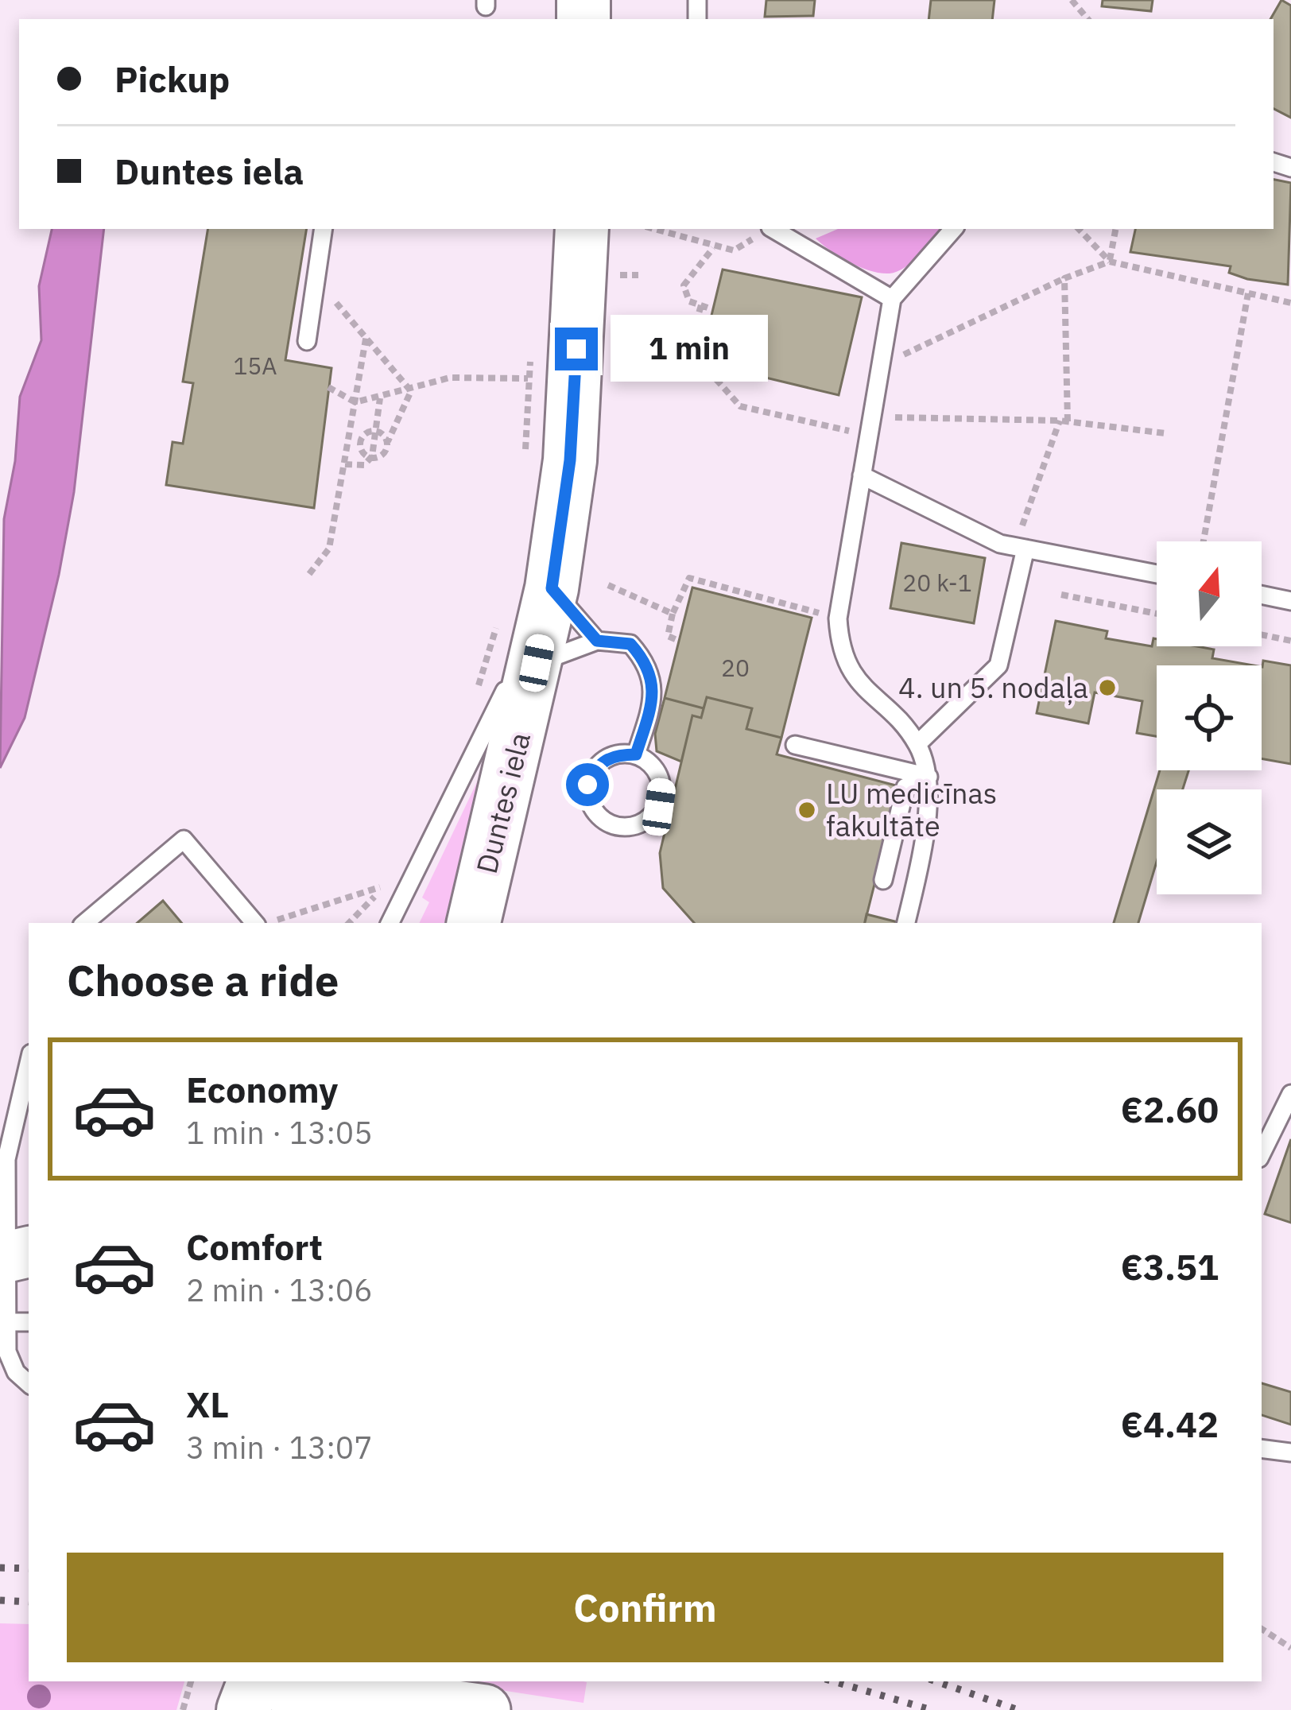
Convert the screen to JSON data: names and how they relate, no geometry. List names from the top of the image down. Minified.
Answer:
{"streets":{"main road":["Duntes iela"]},"places":["4. un 5. nodaļa","LU medicīnas fakultāte"],"house_numbers":["15A","20 k-1","20"],"north":"top","page":{"banner":["Pickup","Duntes iela"],"bubble":"1 min","heading":"Choose a ride","list":[{"name":"Economy","note":"1 min · 13:05","value":"€2.60"},{"name":"Comfort","note":"2 min · 13:06","value":"€3.51"},{"name":"XL","note":"3 min · 13:07","value":"€4.42"}],"buttons":"Confirm"}}
